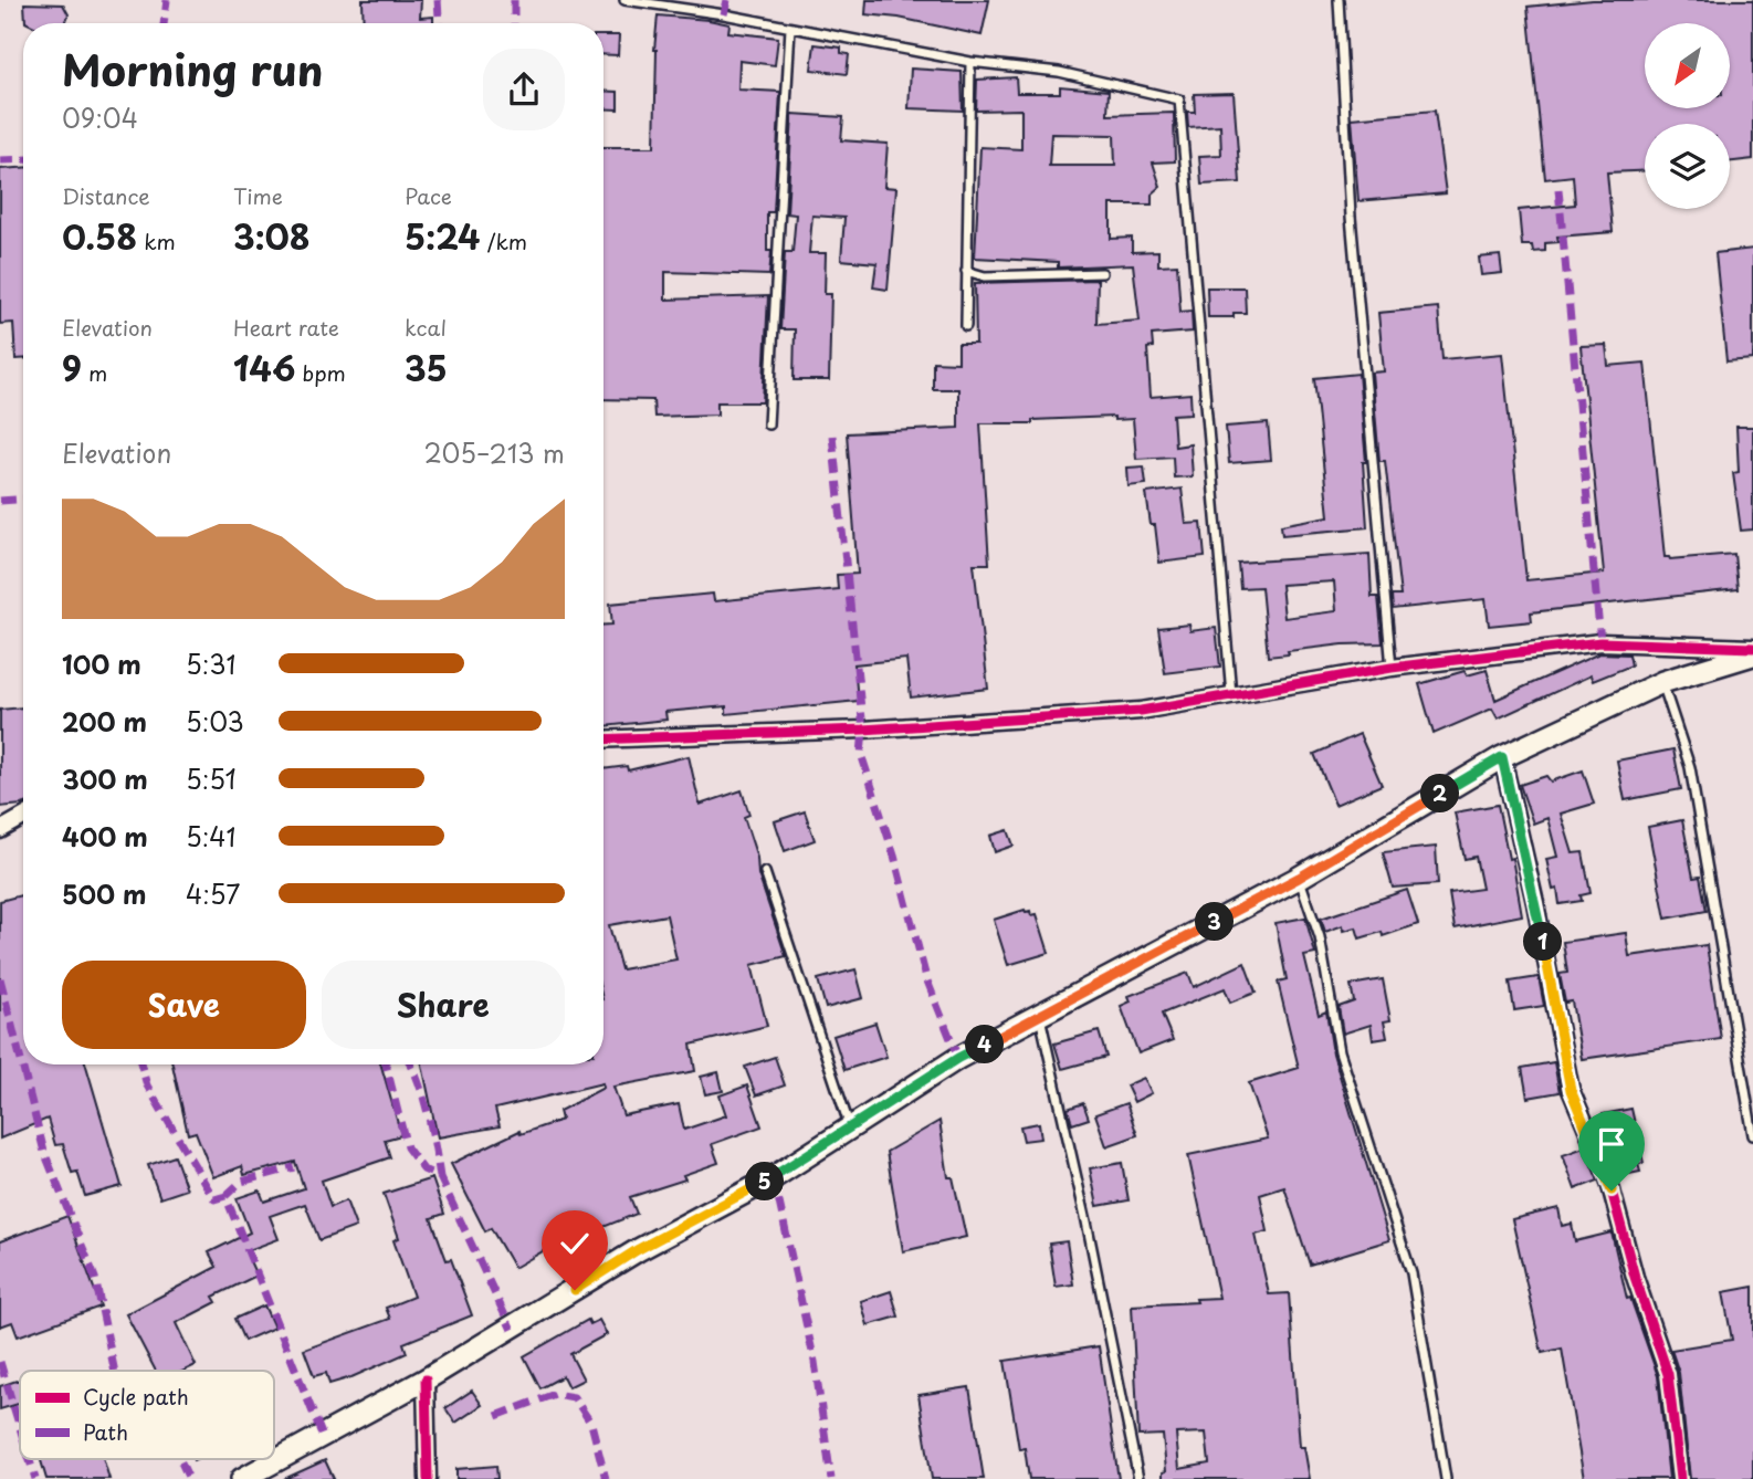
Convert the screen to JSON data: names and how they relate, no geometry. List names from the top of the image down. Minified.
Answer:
{"legend":["Cycle path","Path"],"north":"bottom left","page":{"heading":["Morning run","09:04"],"stats":[["Distance","0.58 km"],["Time","3:08"],["Pace","5:24 /km"],["Elevation","9 m"],["Heart rate","146 bpm"],["kcal","35"]],"chart":["Elevation","205–213 m"],"list":[{"name":"100 m","note":"5:31"},{"name":"200 m","note":"5:03"},{"name":"300 m","note":"5:51"},{"name":"400 m","note":"5:41"},{"name":"500 m","note":"4:57"}],"pins":["2","3","1","4","5"],"buttons":["Save","Share"]}}
